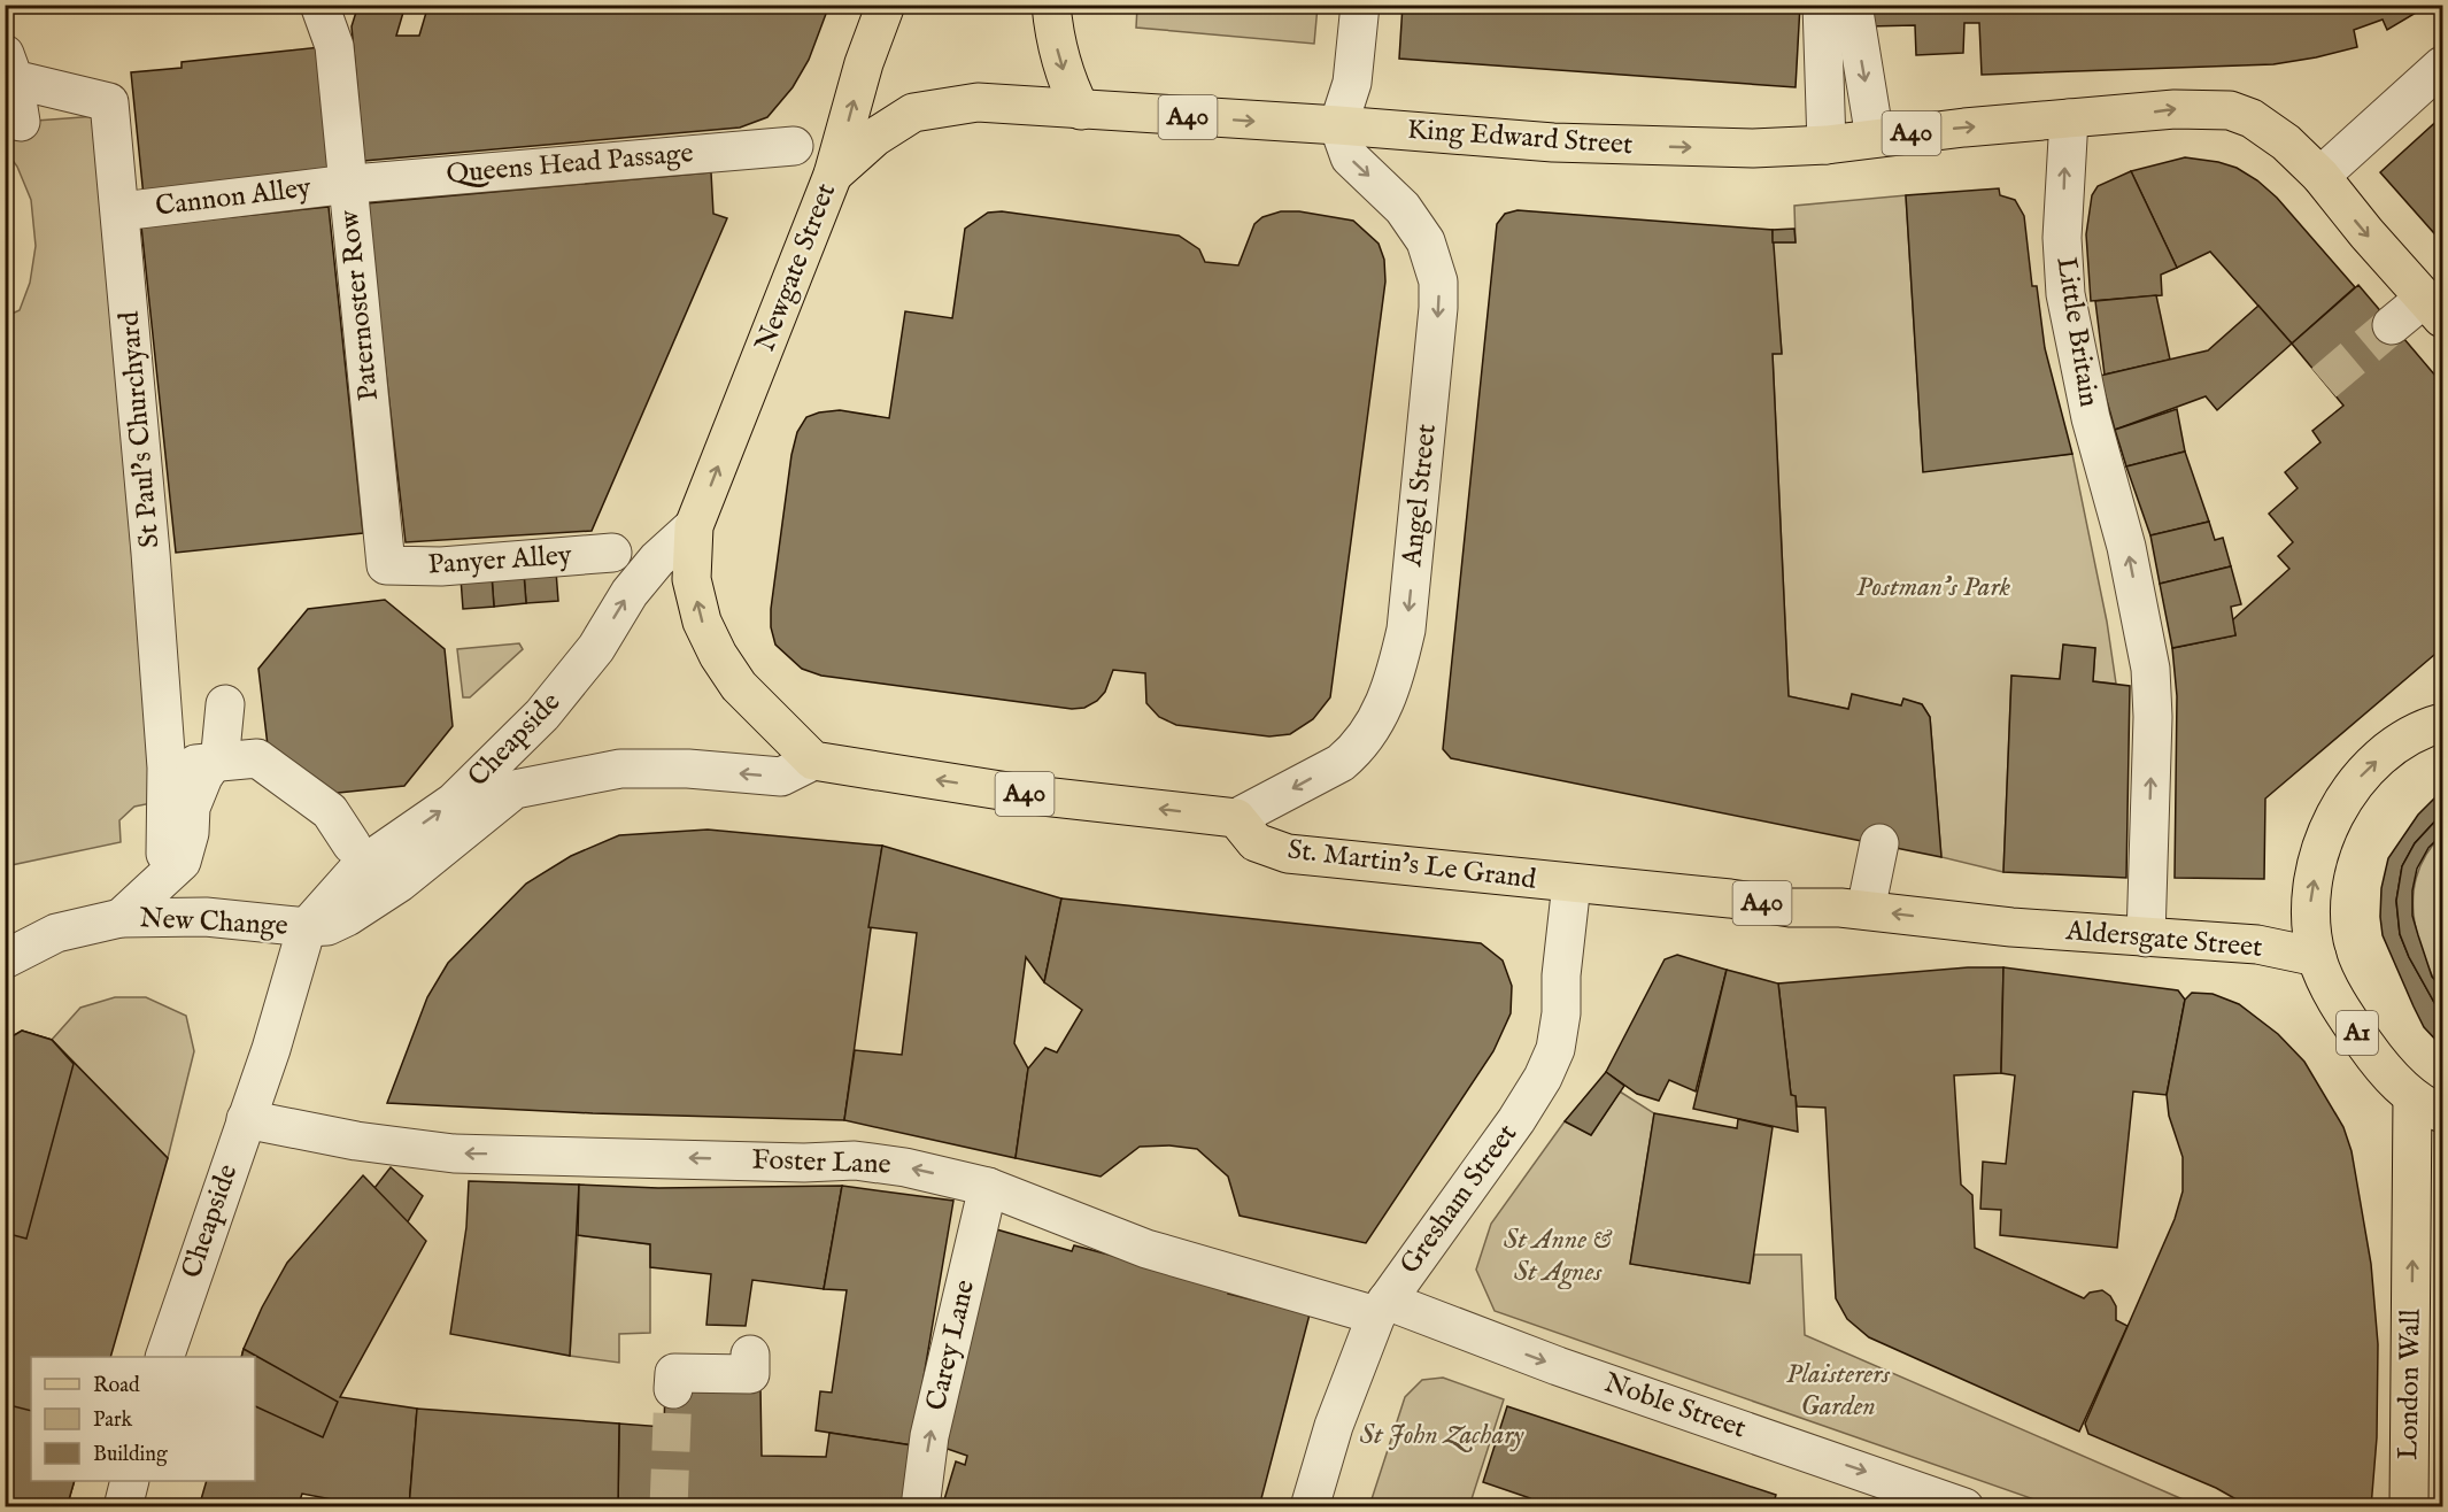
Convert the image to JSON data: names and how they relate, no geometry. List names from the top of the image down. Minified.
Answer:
{"streets":{"main road":["A40","King Edward Street","Newgate Street","St. Martin's Le Grand","Aldersgate Street","A1","London Wall"],"street":["Queens Head Passage","Cannon Alley","Paternoster Row","Little Britain","St Paul's Churchyard","Angel Street","Panyer Alley","Cheapside","New Change","Foster Lane","Gresham Street","Carey Lane","Noble Street"]},"crossings":[["A40","King Edward Street"],["A40","Newgate Street"],["A40","Little Britain"],["A40","Angel Street"],["A40","Cheapside"],["A40","St. Martin's Le Grand"],["King Edward Street","Little Britain"],["King Edward Street","Angel Street"],["Queens Head Passage","Cannon Alley"],["Queens Head Passage","Paternoster Row"],["Cannon Alley","Paternoster Row"],["Cannon Alley","St Paul's Churchyard"],["Newgate Street","Cheapside"],["Paternoster Row","Panyer Alley"],["Little Britain","Aldersgate Street"],["Angel Street","St. Martin's Le Grand"],["Cheapside","New Change"],["Cheapside","Foster Lane"],["St. Martin's Le Grand","Aldersgate Street"],["St. Martin's Le Grand","Gresham Street"],["Aldersgate Street","A1"],["A1","London Wall"],["Foster Lane","Gresham Street"],["Foster Lane","Carey Lane"],["Foster Lane","Noble Street"],["Gresham Street","Noble Street"]],"one_way":["King Edward Street","Newgate Street","Little Britain","Angel Street","Foster Lane","Carey Lane","London Wall","Noble Street"],"parks":["Postman's Park","St Anne & St Agnes","Plaisterers Garden","St John Zachary"],"legend":["Road","Park","Building"]}
